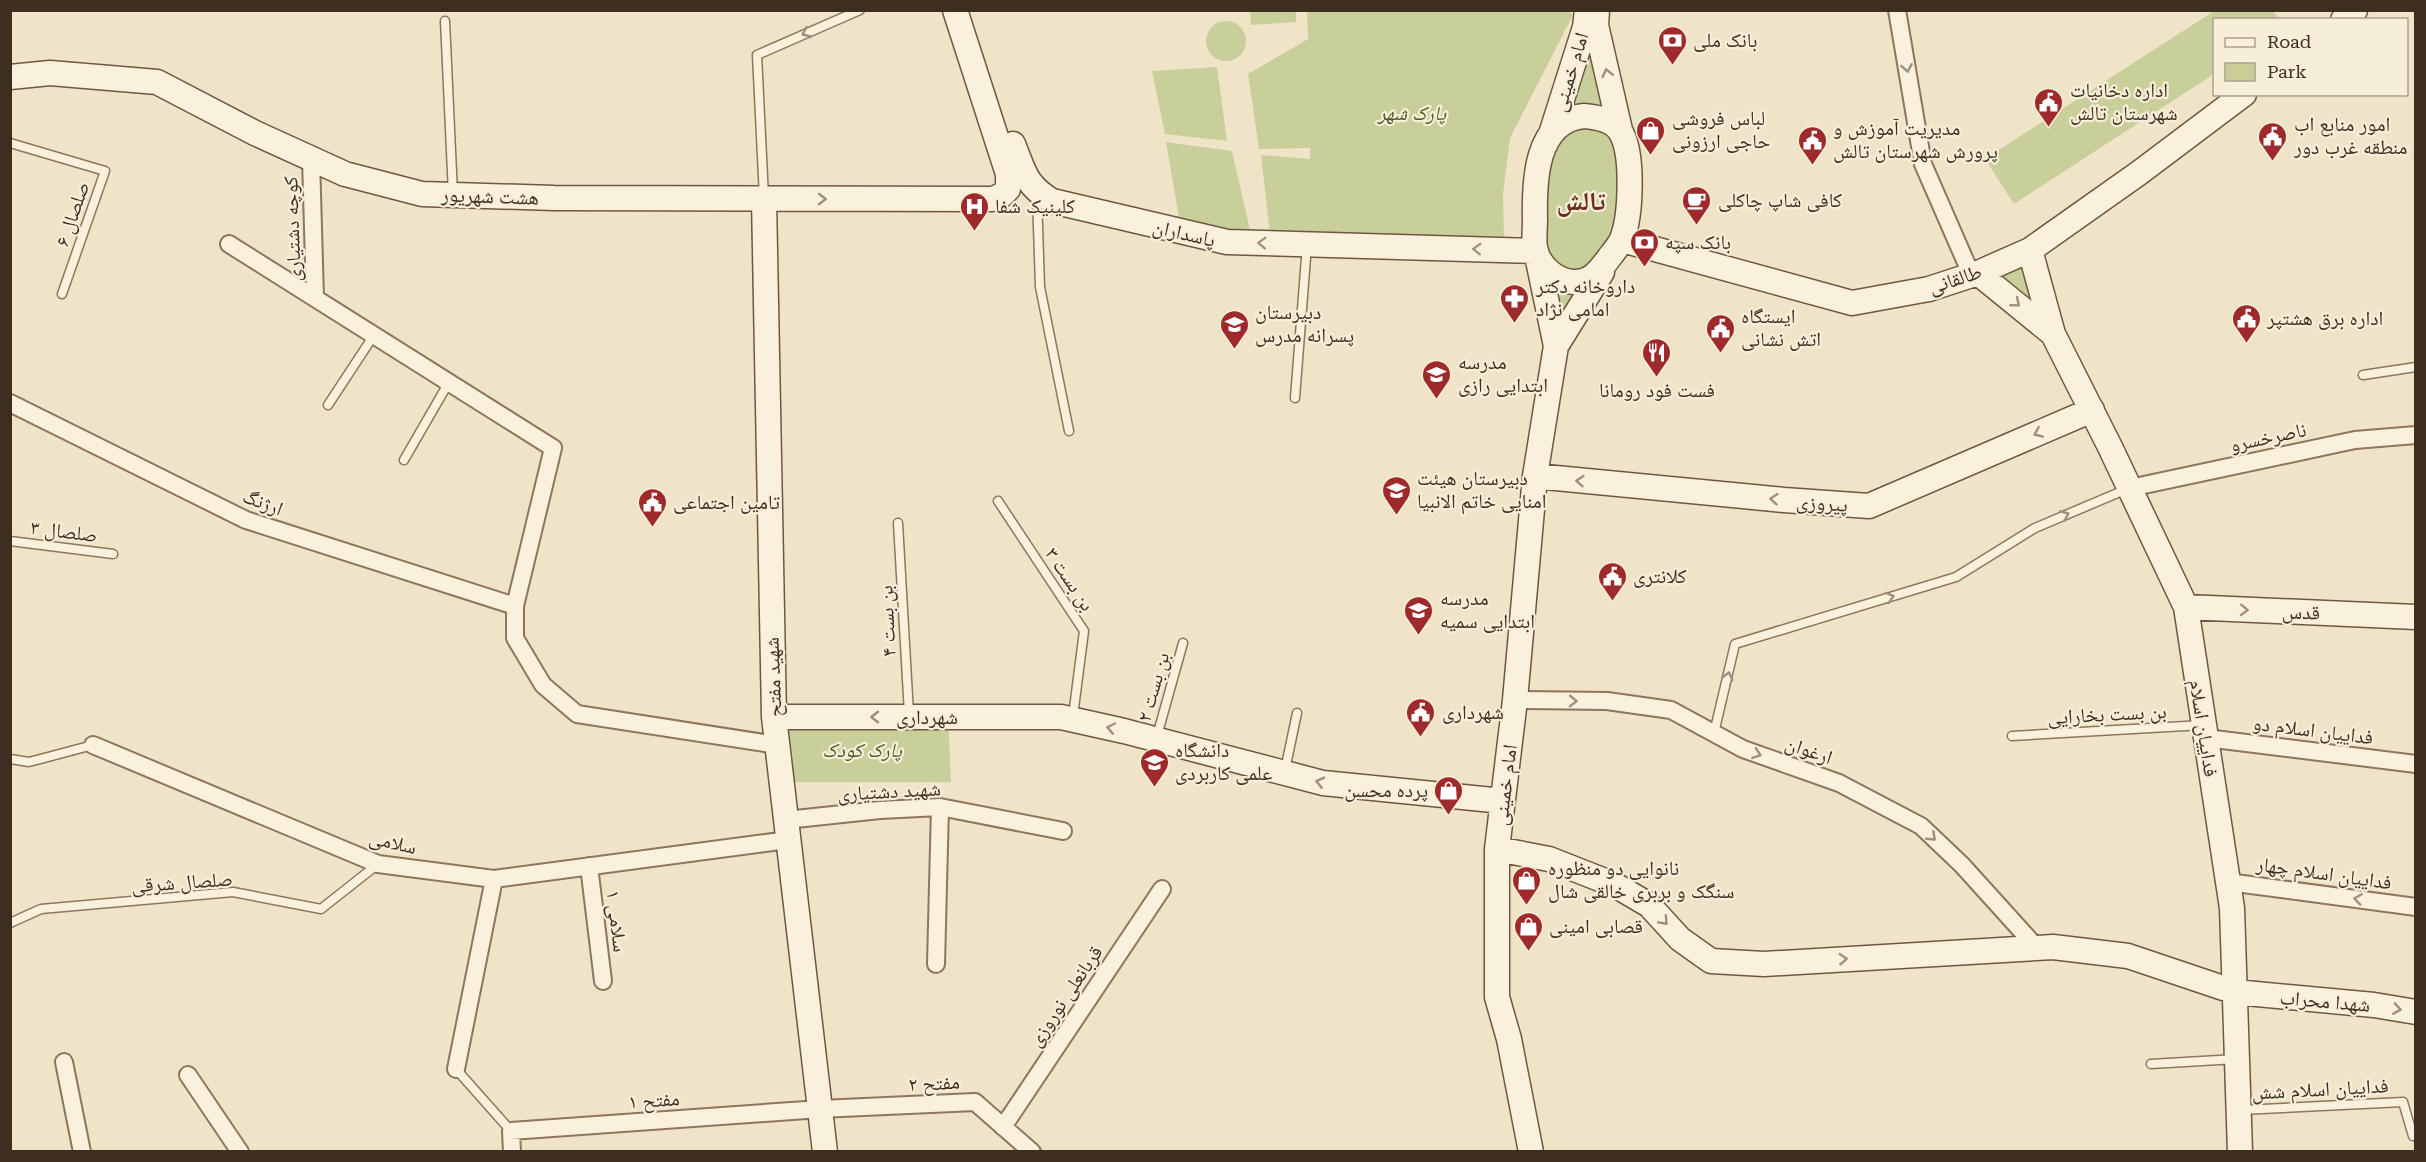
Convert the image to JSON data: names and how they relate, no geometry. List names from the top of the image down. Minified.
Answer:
{"streets":{"street":["امام خمینی","هشت شهریور","کوچه دشتیاری","پاسداران","طالقانی","ناصرخسرو","ارژنگ","پیروزی","قدس","شهید مفتح","شهرداری","فداییان اسلام","فداییان اسلام دو","ارغوان","شهید دشتیاری","سلامی","فداییان اسلام چهار","سلامی ۱","قربانعلی نوروزی","شهدا محراب","مفتح ۲","مفتح ۱"],"lane":["صلصال ۶","صلصال ۳","بن بست ۳","بن بست ۴","بن بست ۲","بن بست بخارایی","صلصال شرقی","فداییان اسلام شش"]},"crossings":[["امام خمینی","پاسداران"],["امام خمینی","طالقانی"],["امام خمینی","پیروزی"],["امام خمینی","شهرداری"],["امام خمینی","ارغوان"],["امام خمینی","شهدا محراب"],["هشت شهریور","کوچه دشتیاری"],["هشت شهریور","شهید مفتح"],["پاسداران","طالقانی"],["طالقانی","فداییان اسلام"],["ناصرخسرو","فداییان اسلام"],["پیروزی","فداییان اسلام"],["بن بست ۳","شهرداری"],["قدس","فداییان اسلام"],["بن بست ۴","شهرداری"],["شهید مفتح","شهرداری"],["شهید مفتح","شهید دشتیاری"],["شهید مفتح","سلامی"],["شهید مفتح","مفتح ۲"],["شهید مفتح","مفتح ۱"],["بن بست ۲","شهرداری"],["بن بست بخارایی","فداییان اسلام"],["بن بست بخارایی","فداییان اسلام دو"],["فداییان اسلام","فداییان اسلام دو"],["فداییان اسلام","فداییان اسلام چهار"],["فداییان اسلام","شهدا محراب"],["فداییان اسلام","فداییان اسلام شش"],["ارغوان","شهدا محراب"],["شهید دشتیاری","سلامی"],["سلامی","صلصال شرقی"],["سلامی","سلامی ۱"],["قربانعلی نوروزی","مفتح ۲"],["مفتح ۲","مفتح ۱"]],"one_way":["پاسداران","پیروزی","قدس","شهرداری","ارغوان","فداییان اسلام چهار","شهدا محراب"],"districts":["تالش"],"parks":["پارک شهر","پارک کودک"],"places":{"bank":["بانک ملی","بانک سپه"],"public building":["اداره دخانیات شهرستان تالش","امور منابع اب منطقه غرب دور","مدیریت آموزش و پرورش شهرستان تالش","اداره برق هشتپر","ایستگاه اتش نشانی","تامین اجتماعی","کلانتری","شهرداری"],"shop":["لباس فروشی حاجی ارزونی","پرده محسن","نانوایی دو منظوره سنگک و بربری خالقی شال","قصابی امینی"],"cafe":["کافی شاپ چاکلی"],"hospital":["کلینیک شفا"],"pharmacy":["داروخانه دکتر امامی نژاد"],"school or university":["دبیرستان پسرانه مدرس","مدرسه ابتدایی رازی","دبیرستان هیئت امنایی خاتم الانبیا","مدرسه ابتدایی سمیه","دانشگاه علمی کاربردی"],"restaurant":["فست فود رومانا"]},"legend":["Road","Park"]}
